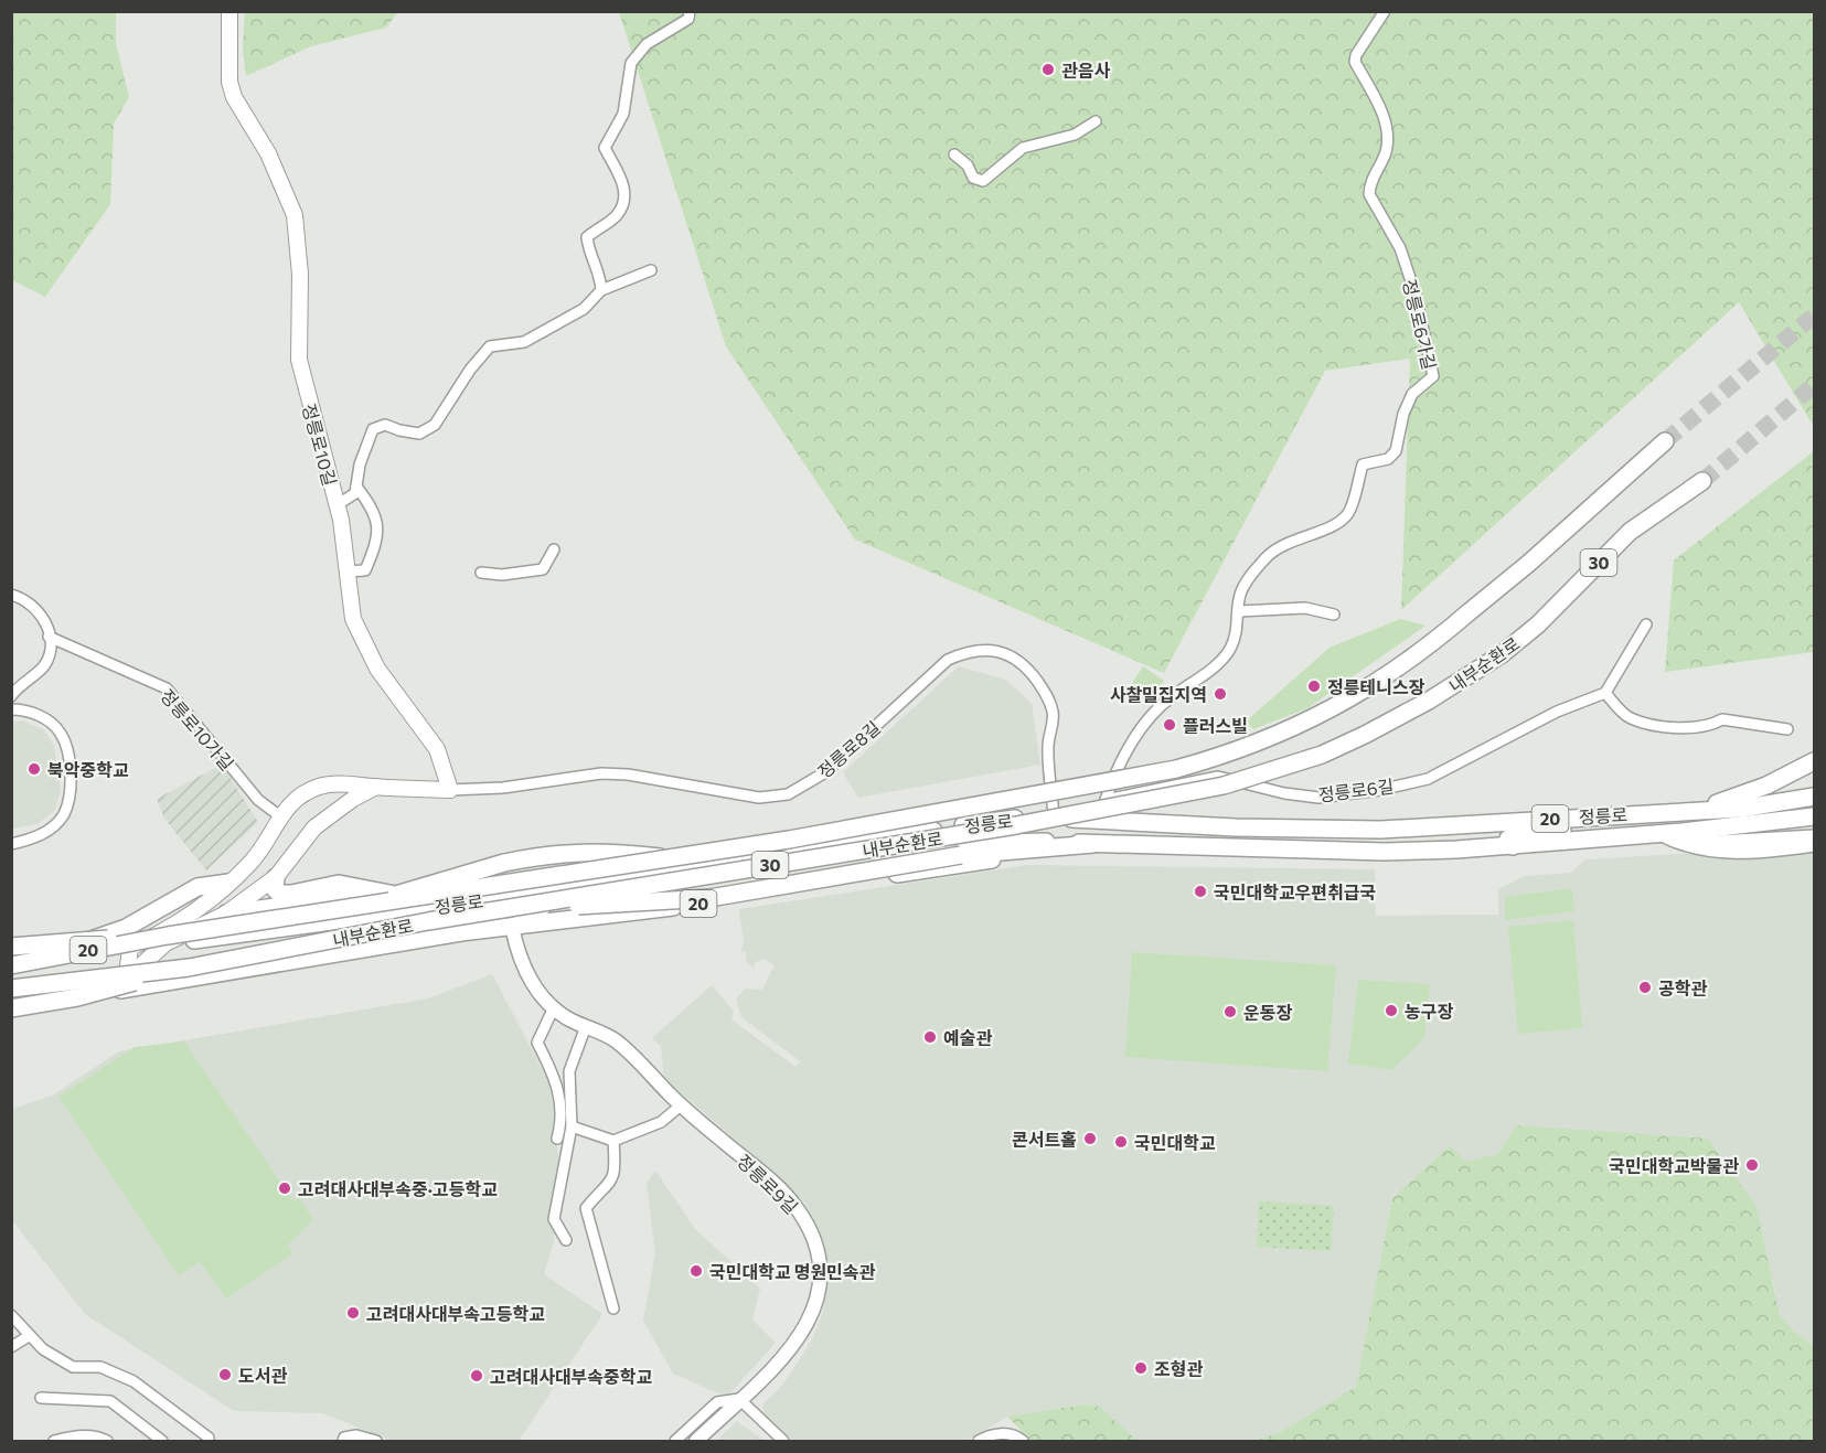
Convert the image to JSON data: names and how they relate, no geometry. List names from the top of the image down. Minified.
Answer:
{"streets":{"main road":["정릉로10길","30","내부순환로","정릉로","20"],"street":["정릉로6가길","정릉로10가길","정릉로8길","정릉로6길","정릉로9길"]},"crossings":[["정릉로6가길","정릉로6길"],["정릉로10길","정릉로8길"],["내부순환로","정릉로"],["정릉로8길","정릉로6길"],["정릉로8길","정릉로"],["정릉로6길","정릉로"],["정릉로","정릉로9길"]],"places":["관음사","정릉테니스장","사찰밀집지역","플러스빌","북악중학교","국민대학교우편취급국","공학관","농구장","운동장","예술관","콘서트홀","국민대학교","국민대학교박물관","고려대사대부속중·고등학교","국민대학교 명원민속관","고려대사대부속고등학교","조형관","도서관","고려대사대부속중학교"]}
